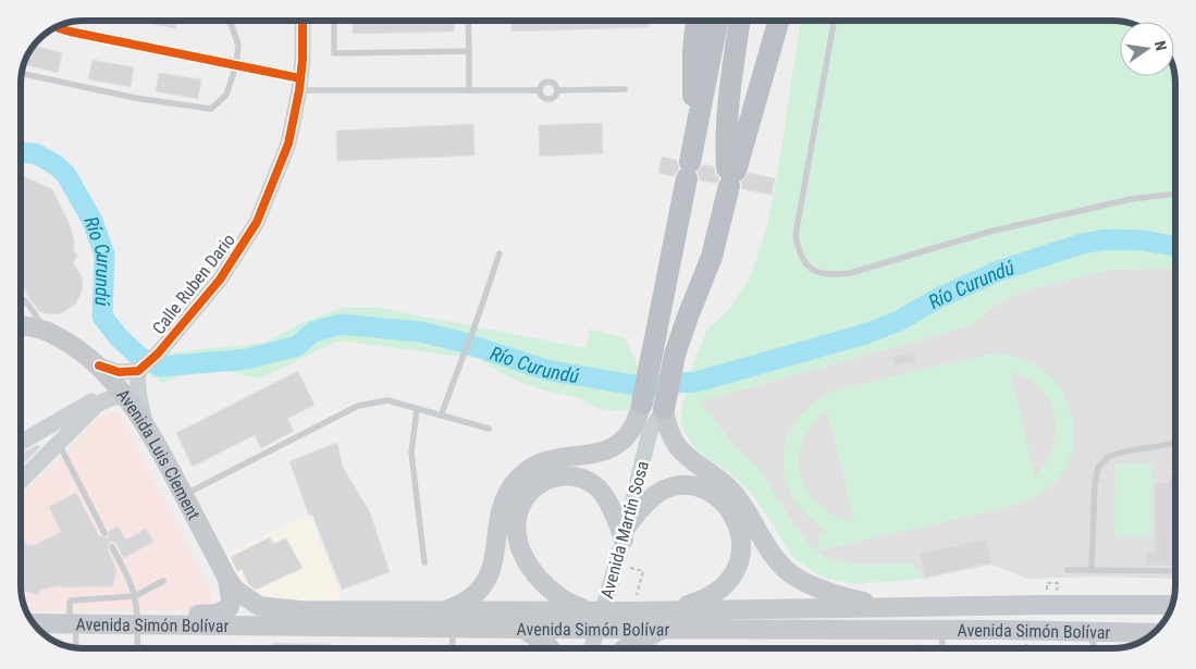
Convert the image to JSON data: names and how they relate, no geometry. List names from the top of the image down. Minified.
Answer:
{"streets":{"main road":["Avenida Luis Clement","Avenida Simón Bolívar"],"street":["Calle Ruben Dario","Avenida Martín Sosa"]},"crossings":[["Avenida Luis Clement","Avenida Simón Bolívar"]],"water":["Río Curundú"],"north":"right"}
